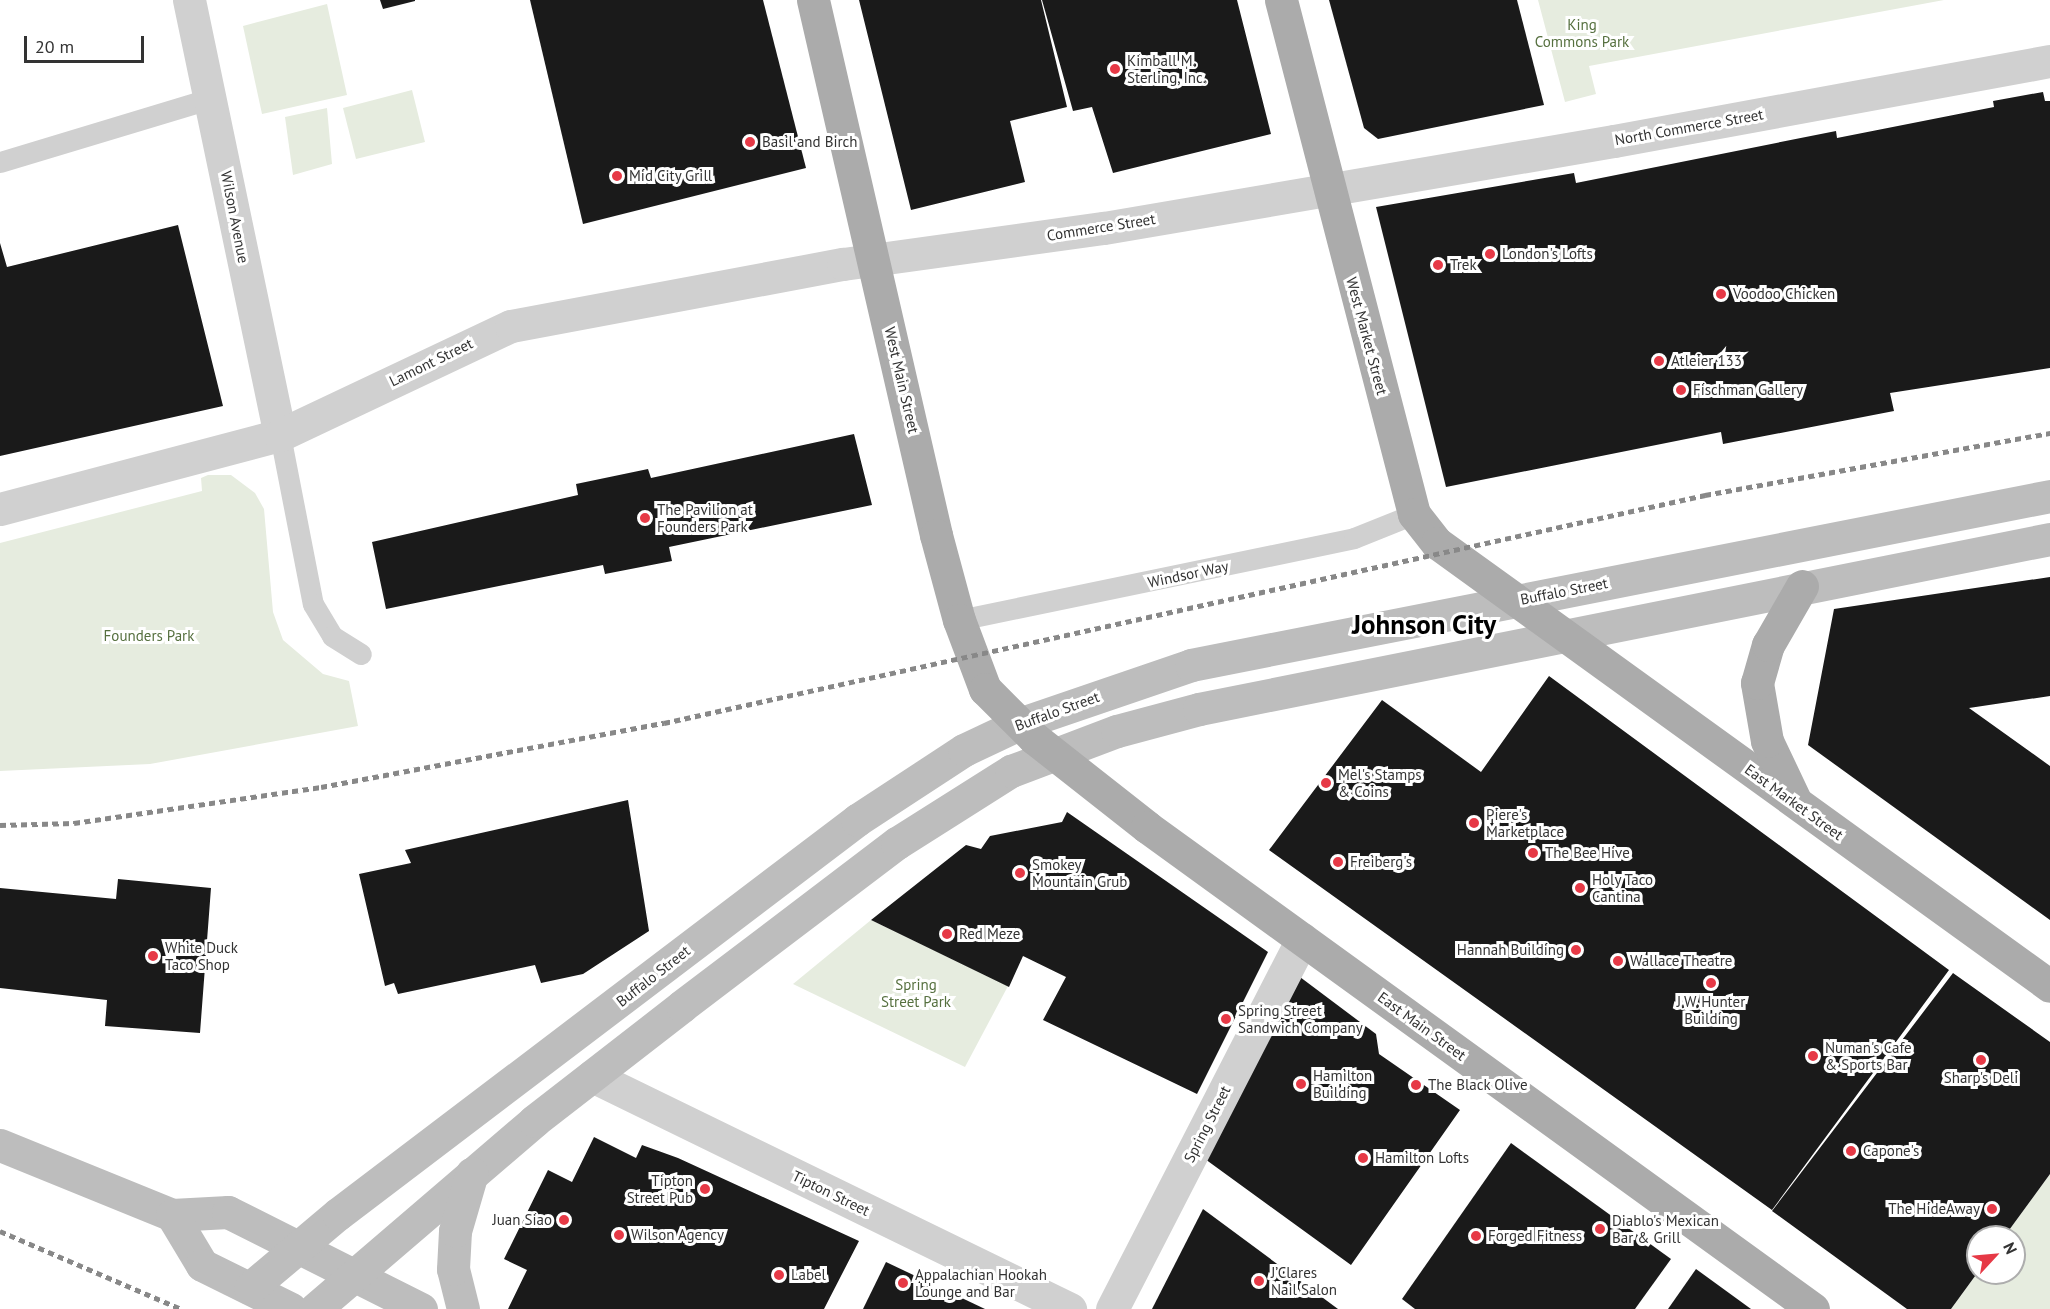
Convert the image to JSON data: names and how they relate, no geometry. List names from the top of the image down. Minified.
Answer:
{"streets":{"main road":["West Market Street","West Main Street","East Market Street","East Main Street"],"street":["North Commerce Street","Wilson Avenue","Commerce Street","Lamont Street","Buffalo Street","Spring Street","Tipton Street"],"lane":["Windsor Way"]},"crossings":[["North Commerce Street","Commerce Street"],["North Commerce Street","West Market Street"],["Wilson Avenue","Lamont Street"],["Commerce Street","West Market Street"],["Commerce Street","Lamont Street"],["Commerce Street","West Main Street"],["West Market Street","Windsor Way"],["West Market Street","Buffalo Street"],["West Market Street","East Market Street"],["Lamont Street","West Main Street"],["West Main Street","Windsor Way"],["West Main Street","Buffalo Street"],["West Main Street","East Main Street"],["Buffalo Street","East Market Street"],["Buffalo Street","East Main Street"],["Buffalo Street","Tipton Street"],["East Main Street","Spring Street"]],"districts":["Johnson City"],"parks":["King Commons Park","Founders Park","Spring Street Park"],"places":["Kimball M. Sterling, Inc.","Basil and Birch","Mid City Grill","London's Lofts","Trek","Voodoo Chicken","Atleier 133","Fischman Gallery","The Pavilion at Founders Park","Mel's Stamps & Coins","Piere's Marketplace","The Bee Hive","Freiberg's","Smokey Mountain Grub","Holy Taco Cantina","Red Meze","Hannah Building","White Duck Taco Shop","Wallace Theatre","J.W. Hunter Building","Spring Street Sandwich Company","Numan's Cafe & Sports Bar","Sharp's Deli","Hamilton Building","The Black Olive","Capone's","Hamilton Lofts","Tipton Street Pub","The HideAway","Juan Siao","Diablo's Mexican Bar & Grill","Wilson Agency","Forged Fitness","Label","J’Clares Nail Salon","Appalachian Hookah Lounge and Bar"],"scale_bar":"20 m","north":"top right"}
